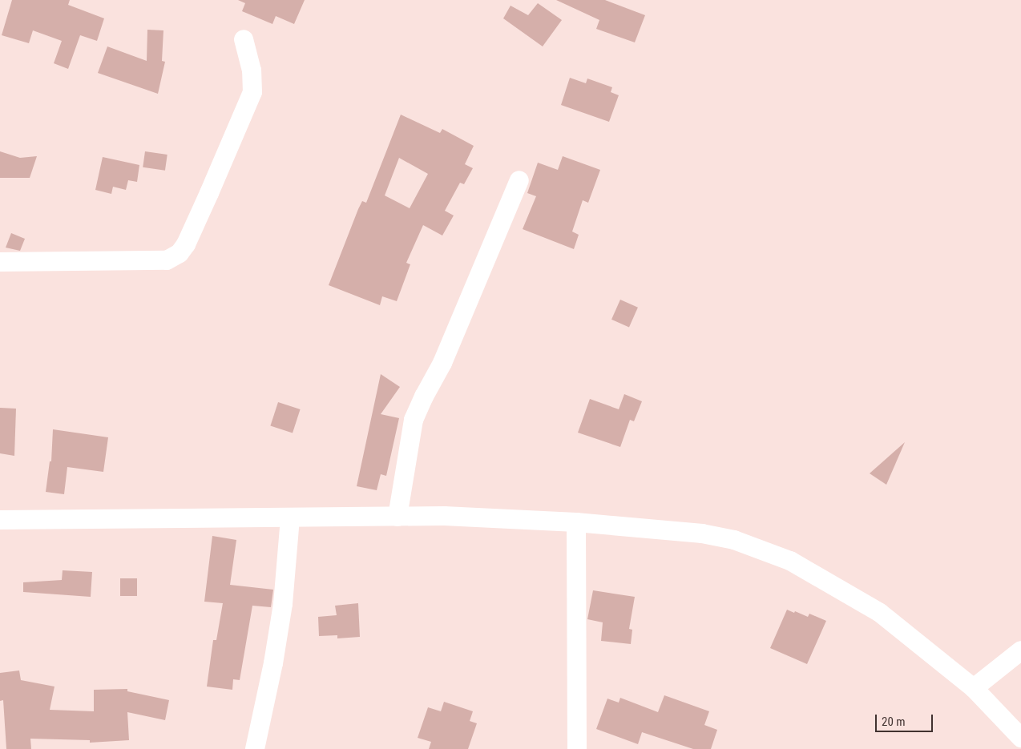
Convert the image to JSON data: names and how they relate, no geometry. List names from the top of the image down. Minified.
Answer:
{"scale_bar":"20 m"}
